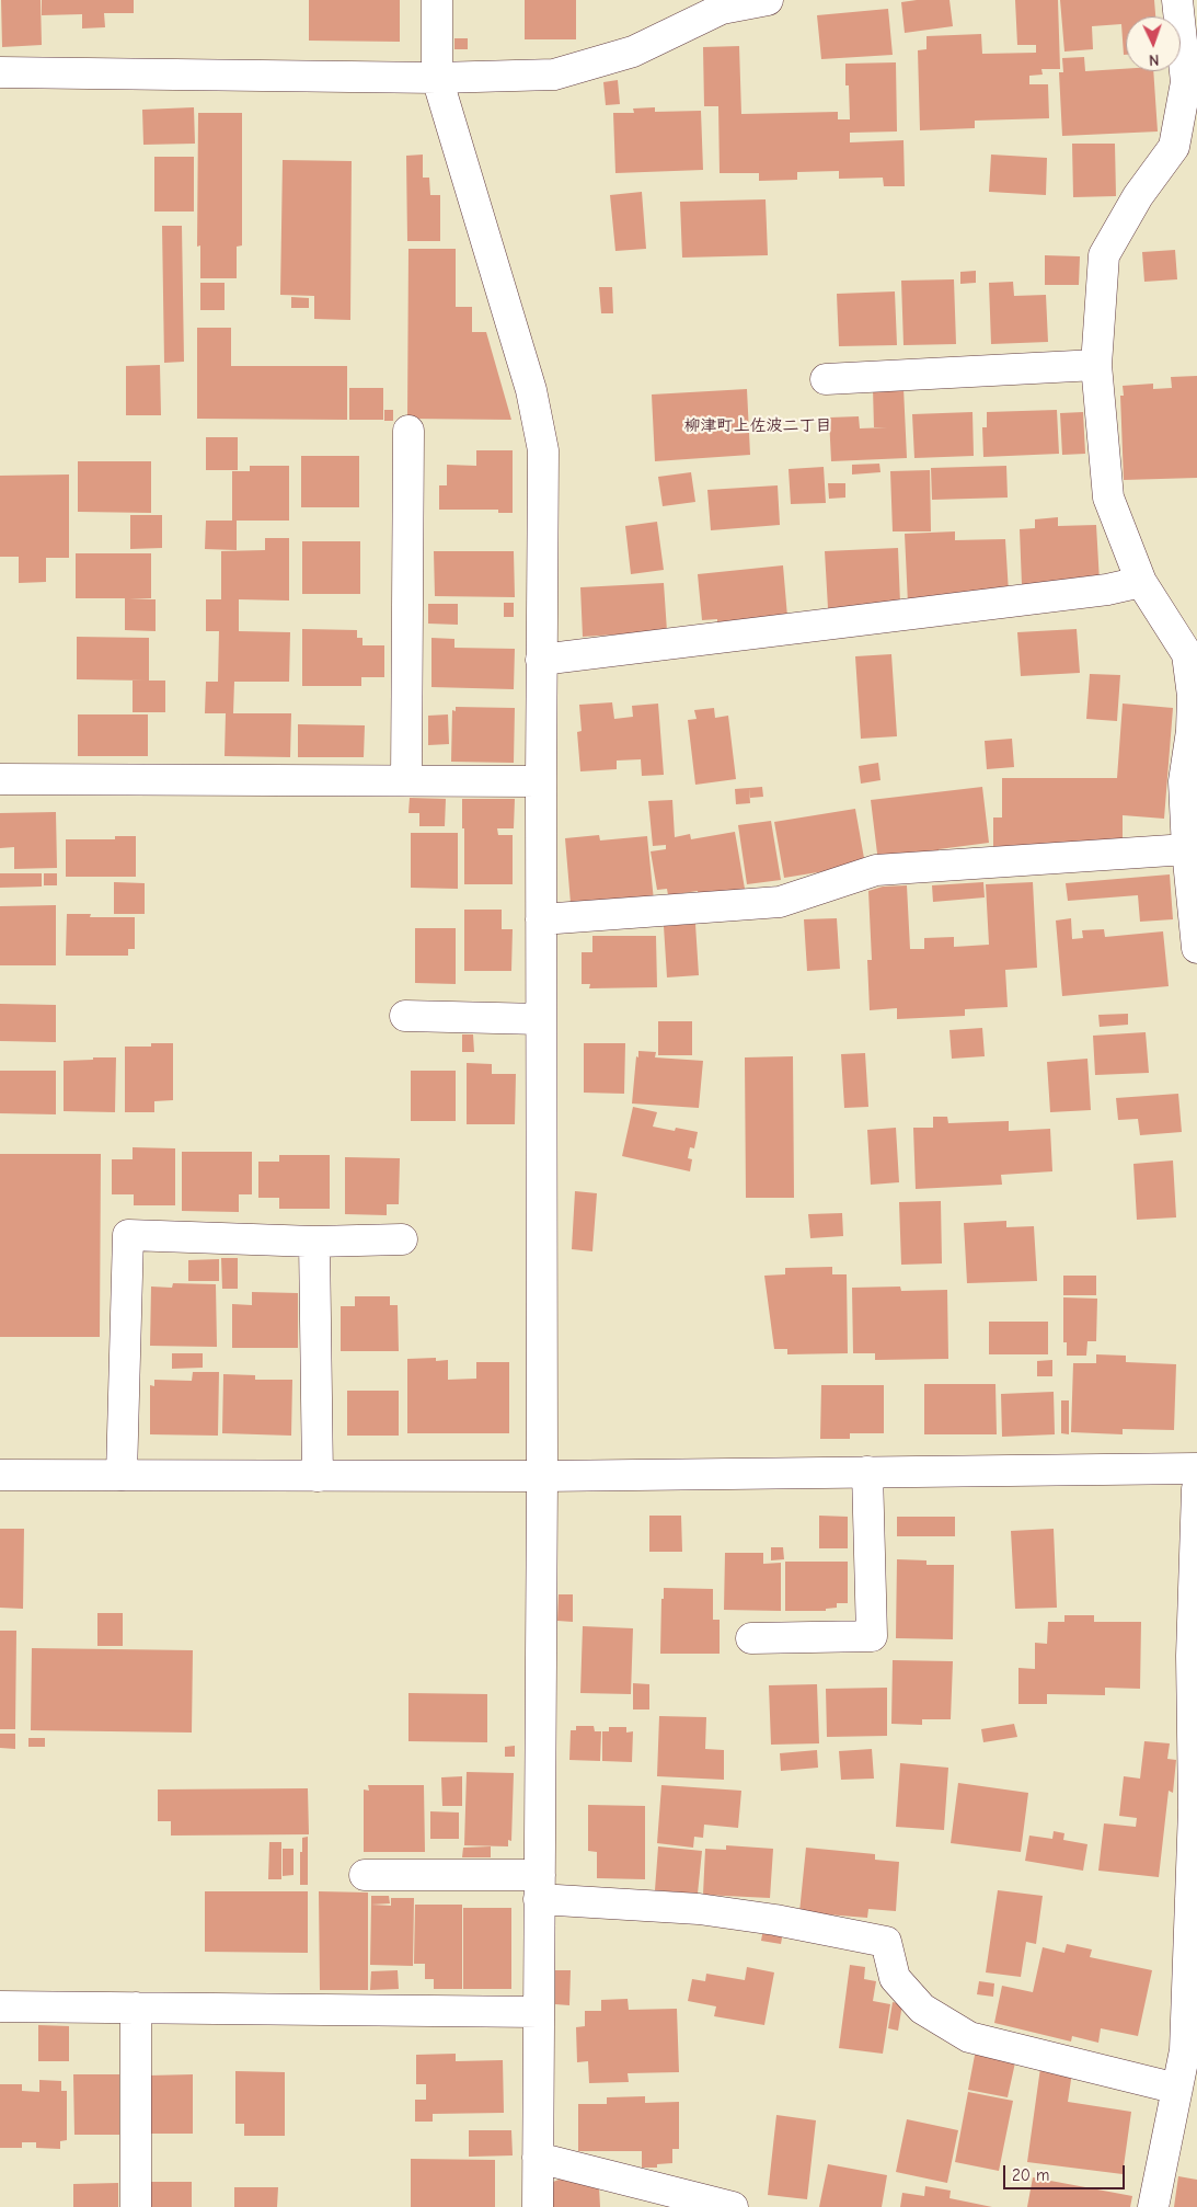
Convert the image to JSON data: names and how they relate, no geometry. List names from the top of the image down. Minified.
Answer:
{"districts":["柳津町上佐波二丁目"],"scale_bar":"20 m","north":"bottom"}
